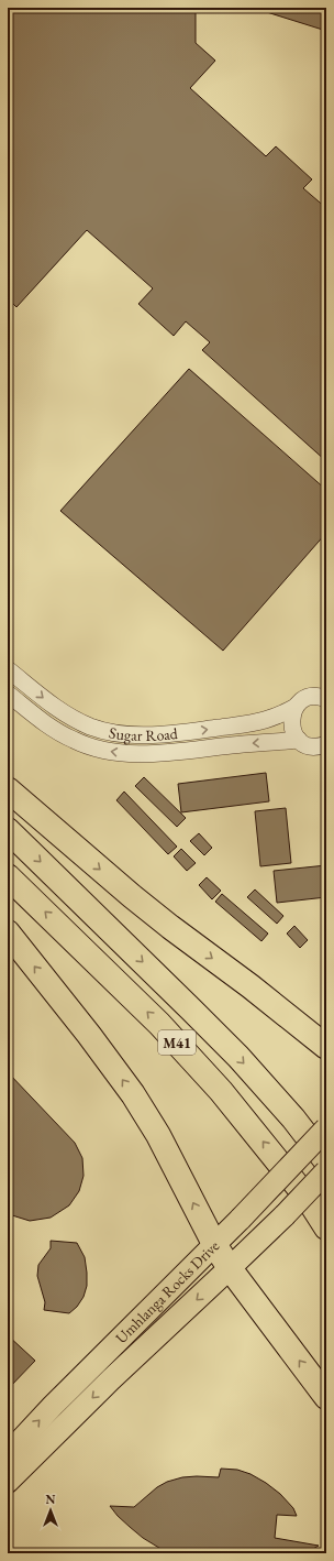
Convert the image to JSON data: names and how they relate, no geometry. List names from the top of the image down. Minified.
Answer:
{"streets":{"highway":["M41"],"main road":["Umhlanga Rocks Drive"],"street":["Sugar Road"]},"north":"top"}
